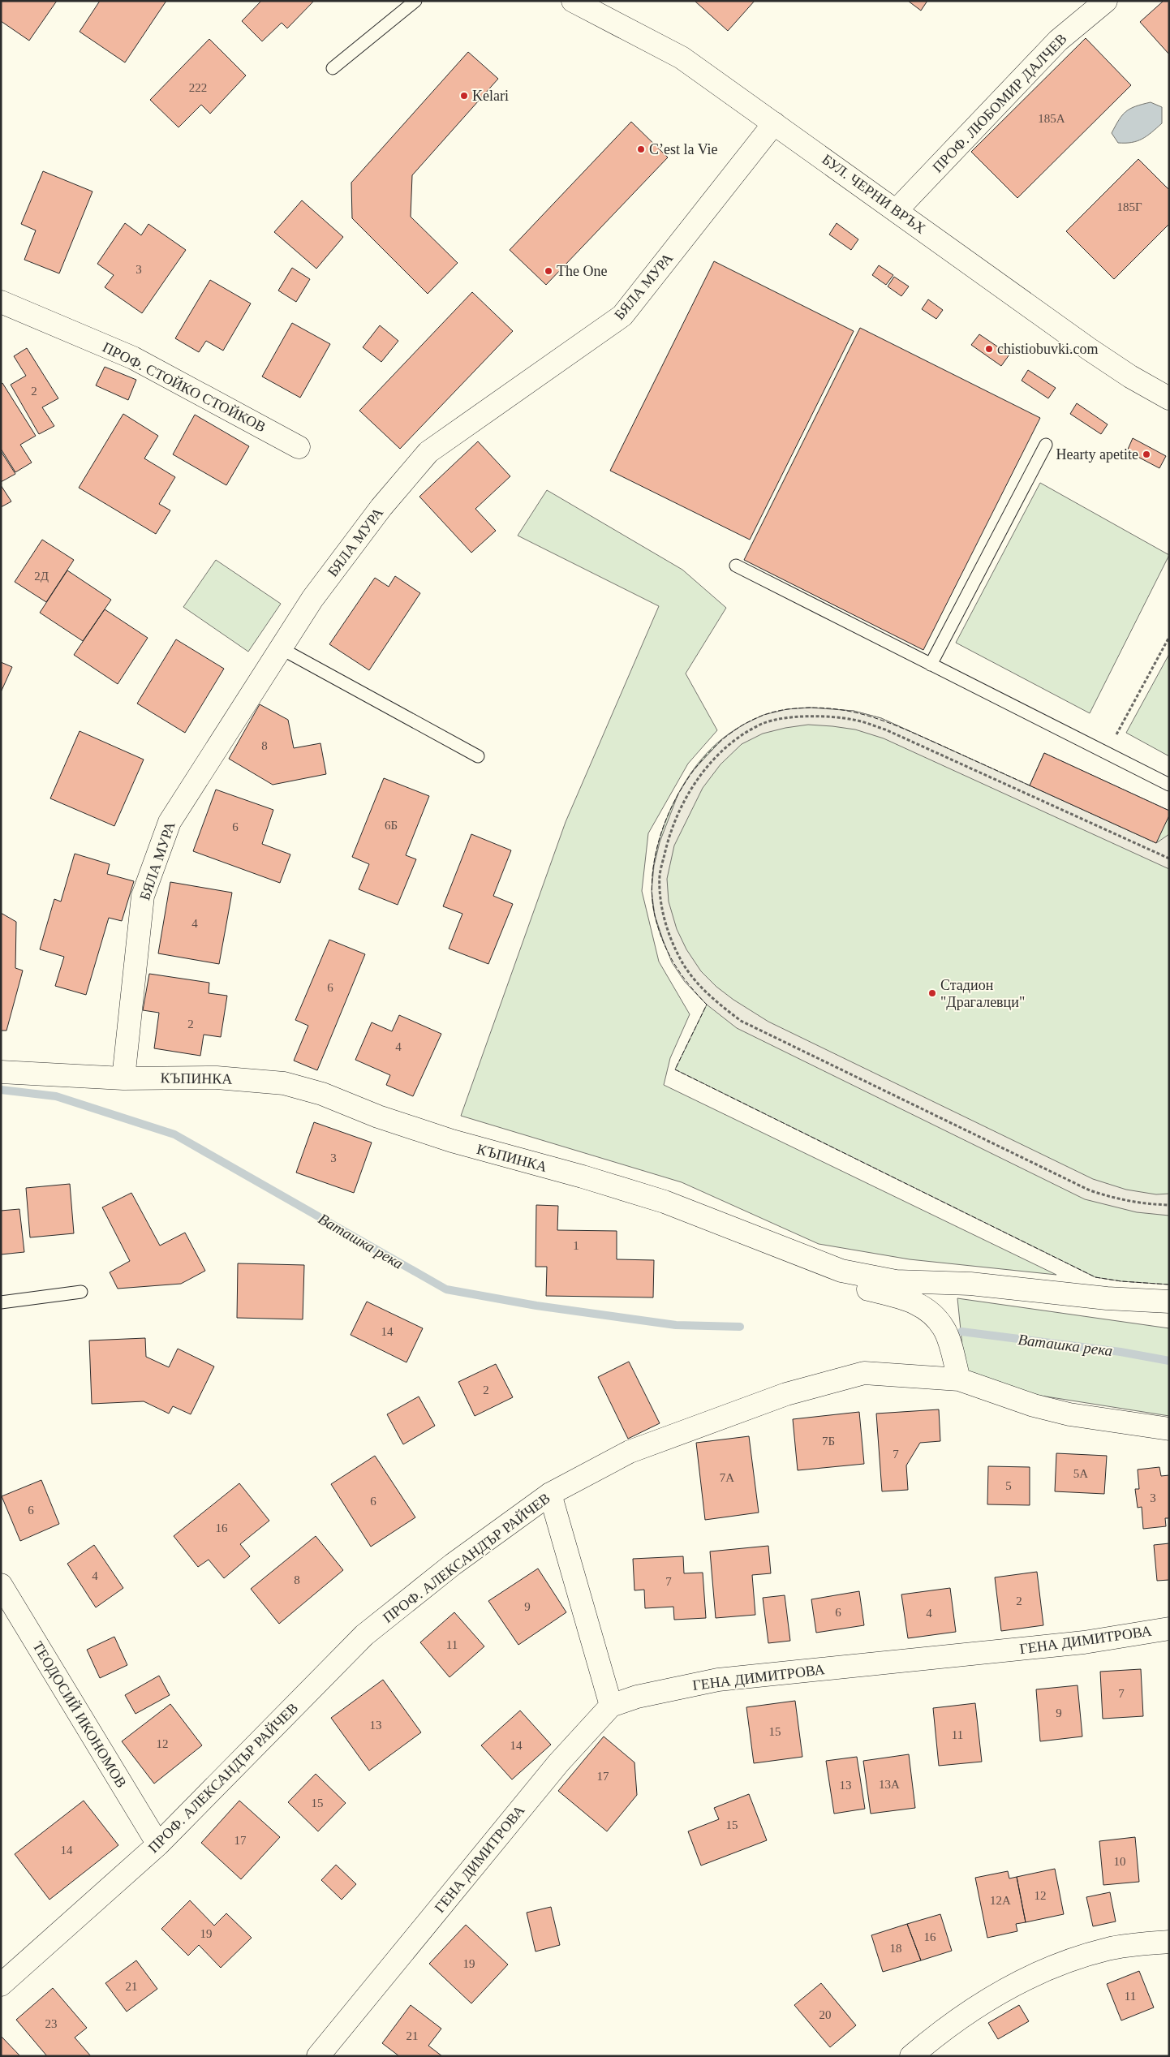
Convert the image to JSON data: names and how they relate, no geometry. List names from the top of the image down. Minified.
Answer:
{"streets":{"street":["ПРОФ. ЛЮБОМИР ДАЛЧЕВ","БУЛ. ЧЕРНИ ВРЪХ","БЯЛА МУРА","ПРОФ. СТОЙКО СТОЙКОВ","КЪПИНКА","ПРОФ. АЛЕКСАНДЪР РАЙЧЕВ","ГЕНА ДИМИТРОВА","ТЕОДОСИЙ ИКОНОМОВ"]},"crossings":[["ПРОФ. ЛЮБОМИР ДАЛЧЕВ","БУЛ. ЧЕРНИ ВРЪХ"],["БУЛ. ЧЕРНИ ВРЪХ","БЯЛА МУРА"],["БЯЛА МУРА","КЪПИНКА"],["КЪПИНКА","ПРОФ. АЛЕКСАНДЪР РАЙЧЕВ"],["ПРОФ. АЛЕКСАНДЪР РАЙЧЕВ","ТЕОДОСИЙ ИКОНОМОВ"]],"water":["Ваташка река"],"places":["Kelari","C’est la Vie","The One","chistiobuvki.com","Hearty apetite","Стадион \"Драгалевци\""],"house_numbers":["222","185А","185Г","3","2","2Д","8","6Б","6","4","6","2","4","3","1","14","2","7Б","7","5А","7А","5","3","6","6","16","4","8","7","2","9","6","4","11","7","9","13","15","11","12","14","17","13А","13","15","15","17","14","10","12","12А","19","16","18","19","21","11","20","23","21"]}
